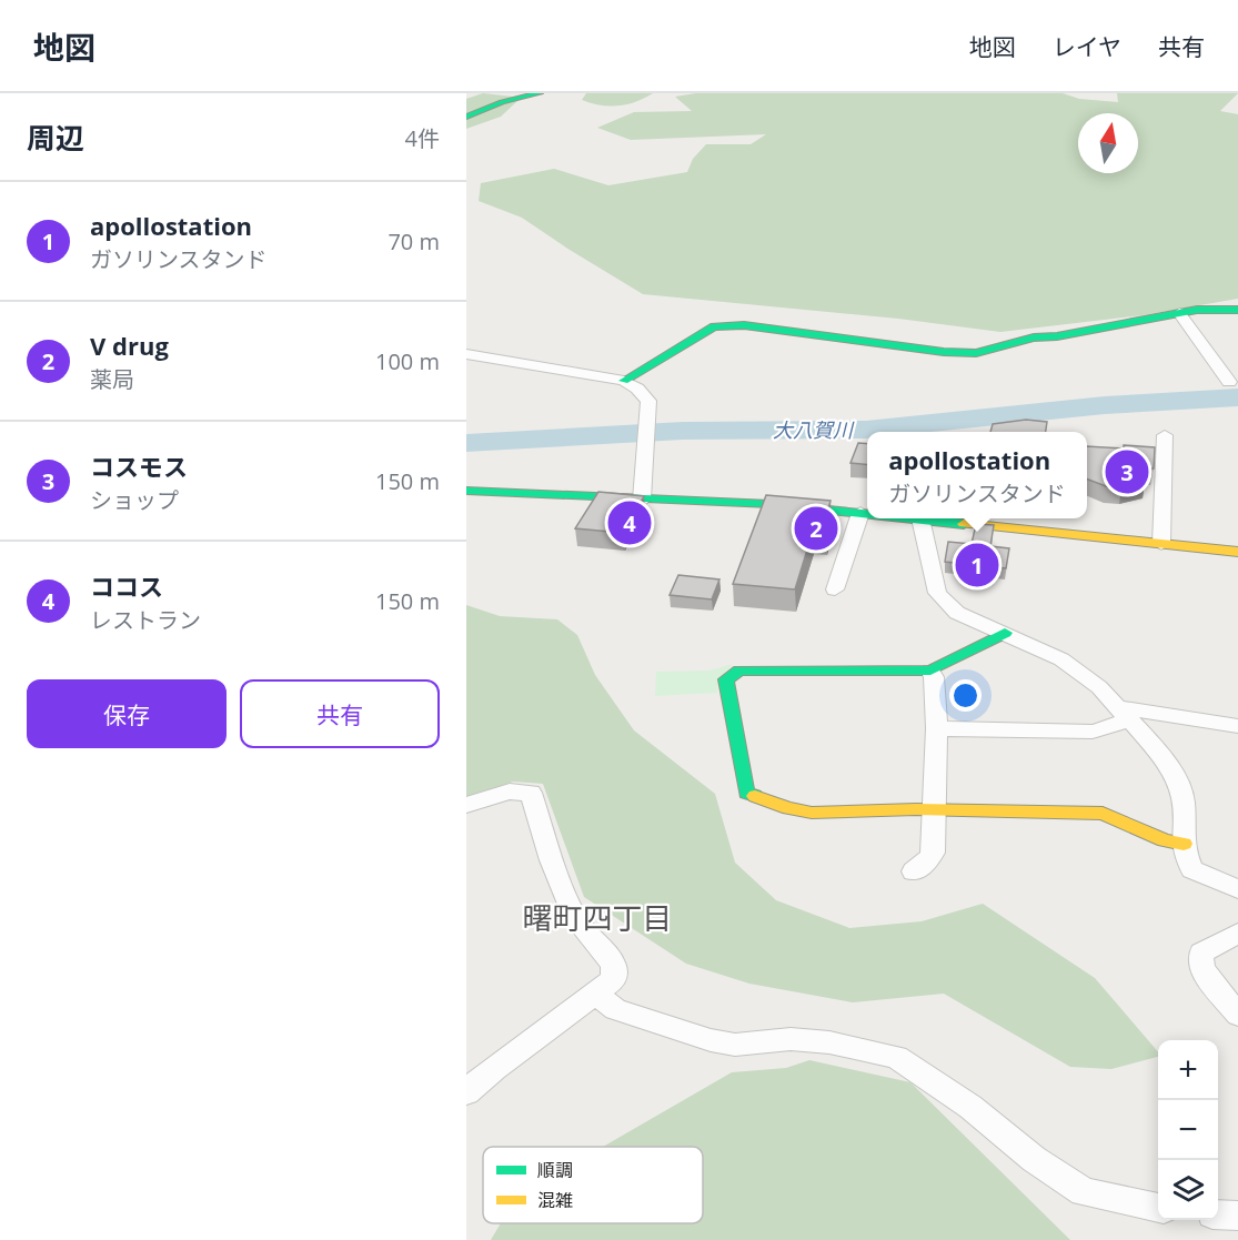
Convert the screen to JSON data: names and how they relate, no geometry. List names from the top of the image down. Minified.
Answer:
{"districts":["曙町四丁目"],"water":["大八賀川"],"legend":["順調","混雑"],"north":"top","page":{"header":"地図","nav":["地図","レイヤ","共有"],"heading":["周辺","4件"],"list":[{"mark":"1","name":"apollostation","note":"ガソリンスタンド","value":"70 m"},{"mark":"2","name":"V drug","note":"薬局","value":"100 m"},{"mark":"3","name":"コスモス","note":"ショップ","value":"150 m"},{"mark":"4","name":"ココス","note":"レストラン","value":"150 m"}],"popup":["apollostation","ガソリンスタンド"],"pins":["3","4","2","1"],"buttons":["保存","共有"],"map_buttons":["+","−"]}}
